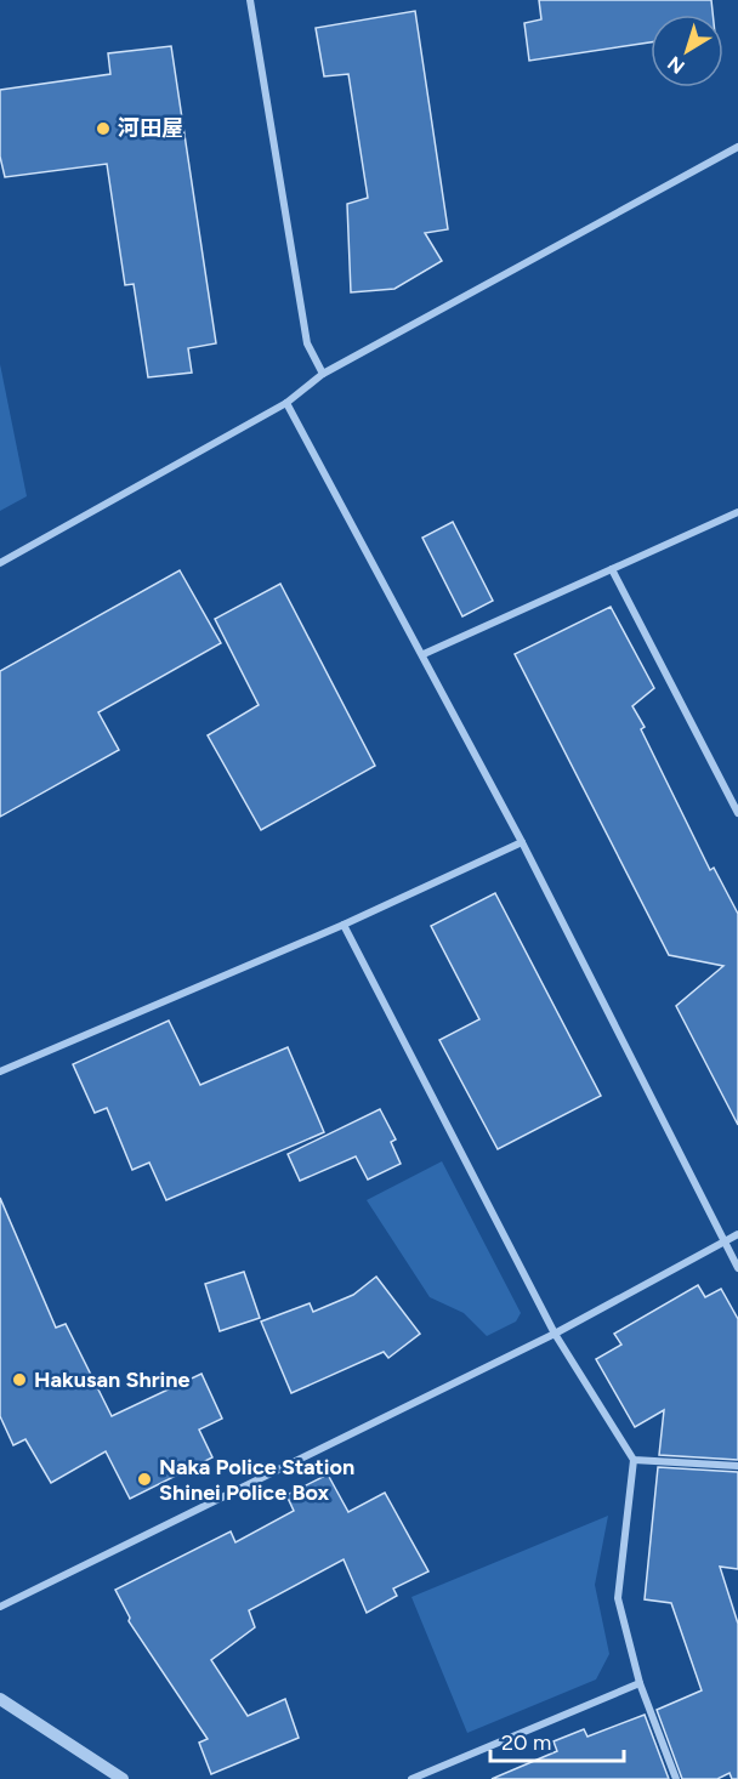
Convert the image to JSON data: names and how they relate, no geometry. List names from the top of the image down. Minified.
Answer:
{"places":["河田屋","Hakusan Shrine","Naka Police Station Shinei Police Box"],"scale_bar":"20 m","north":"bottom left"}
